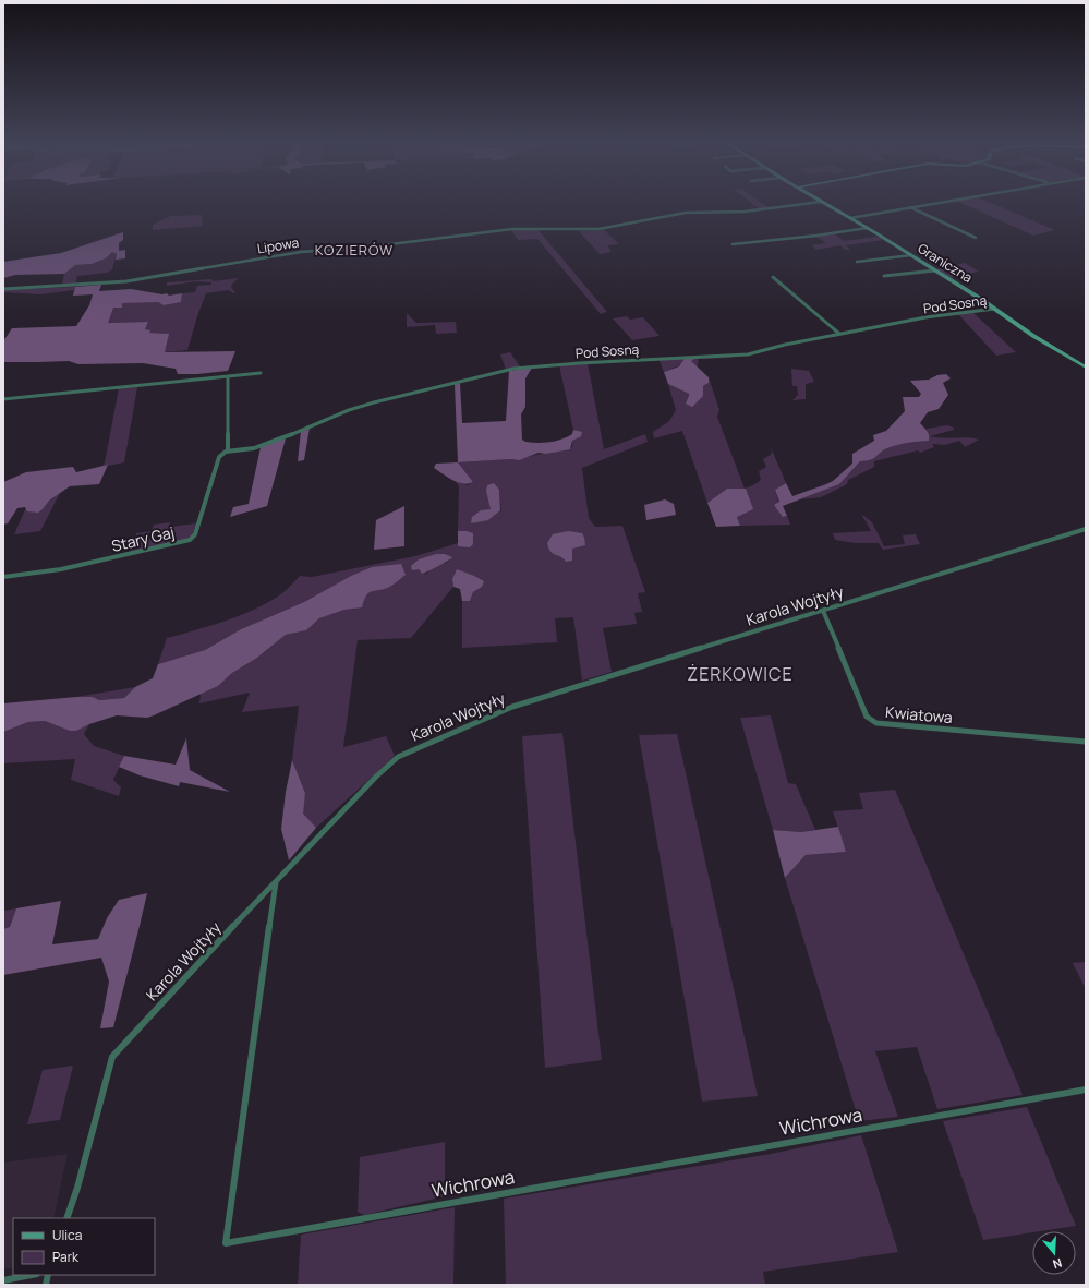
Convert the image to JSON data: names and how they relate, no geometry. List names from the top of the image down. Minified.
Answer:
{"streets":{"street":["Lipowa","Graniczna","Pod Sosną","Stary Gaj","Karola Wojtyły","Kwiatowa","Wichrowa"]},"crossings":[["Graniczna","Pod Sosną"],["Pod Sosną","Stary Gaj"],["Karola Wojtyły","Kwiatowa"],["Karola Wojtyły","Wichrowa"]],"districts":["KOZIERÓW","ŻERKOWICE"],"legend":["Ulica","Park"],"north":"bottom"}
